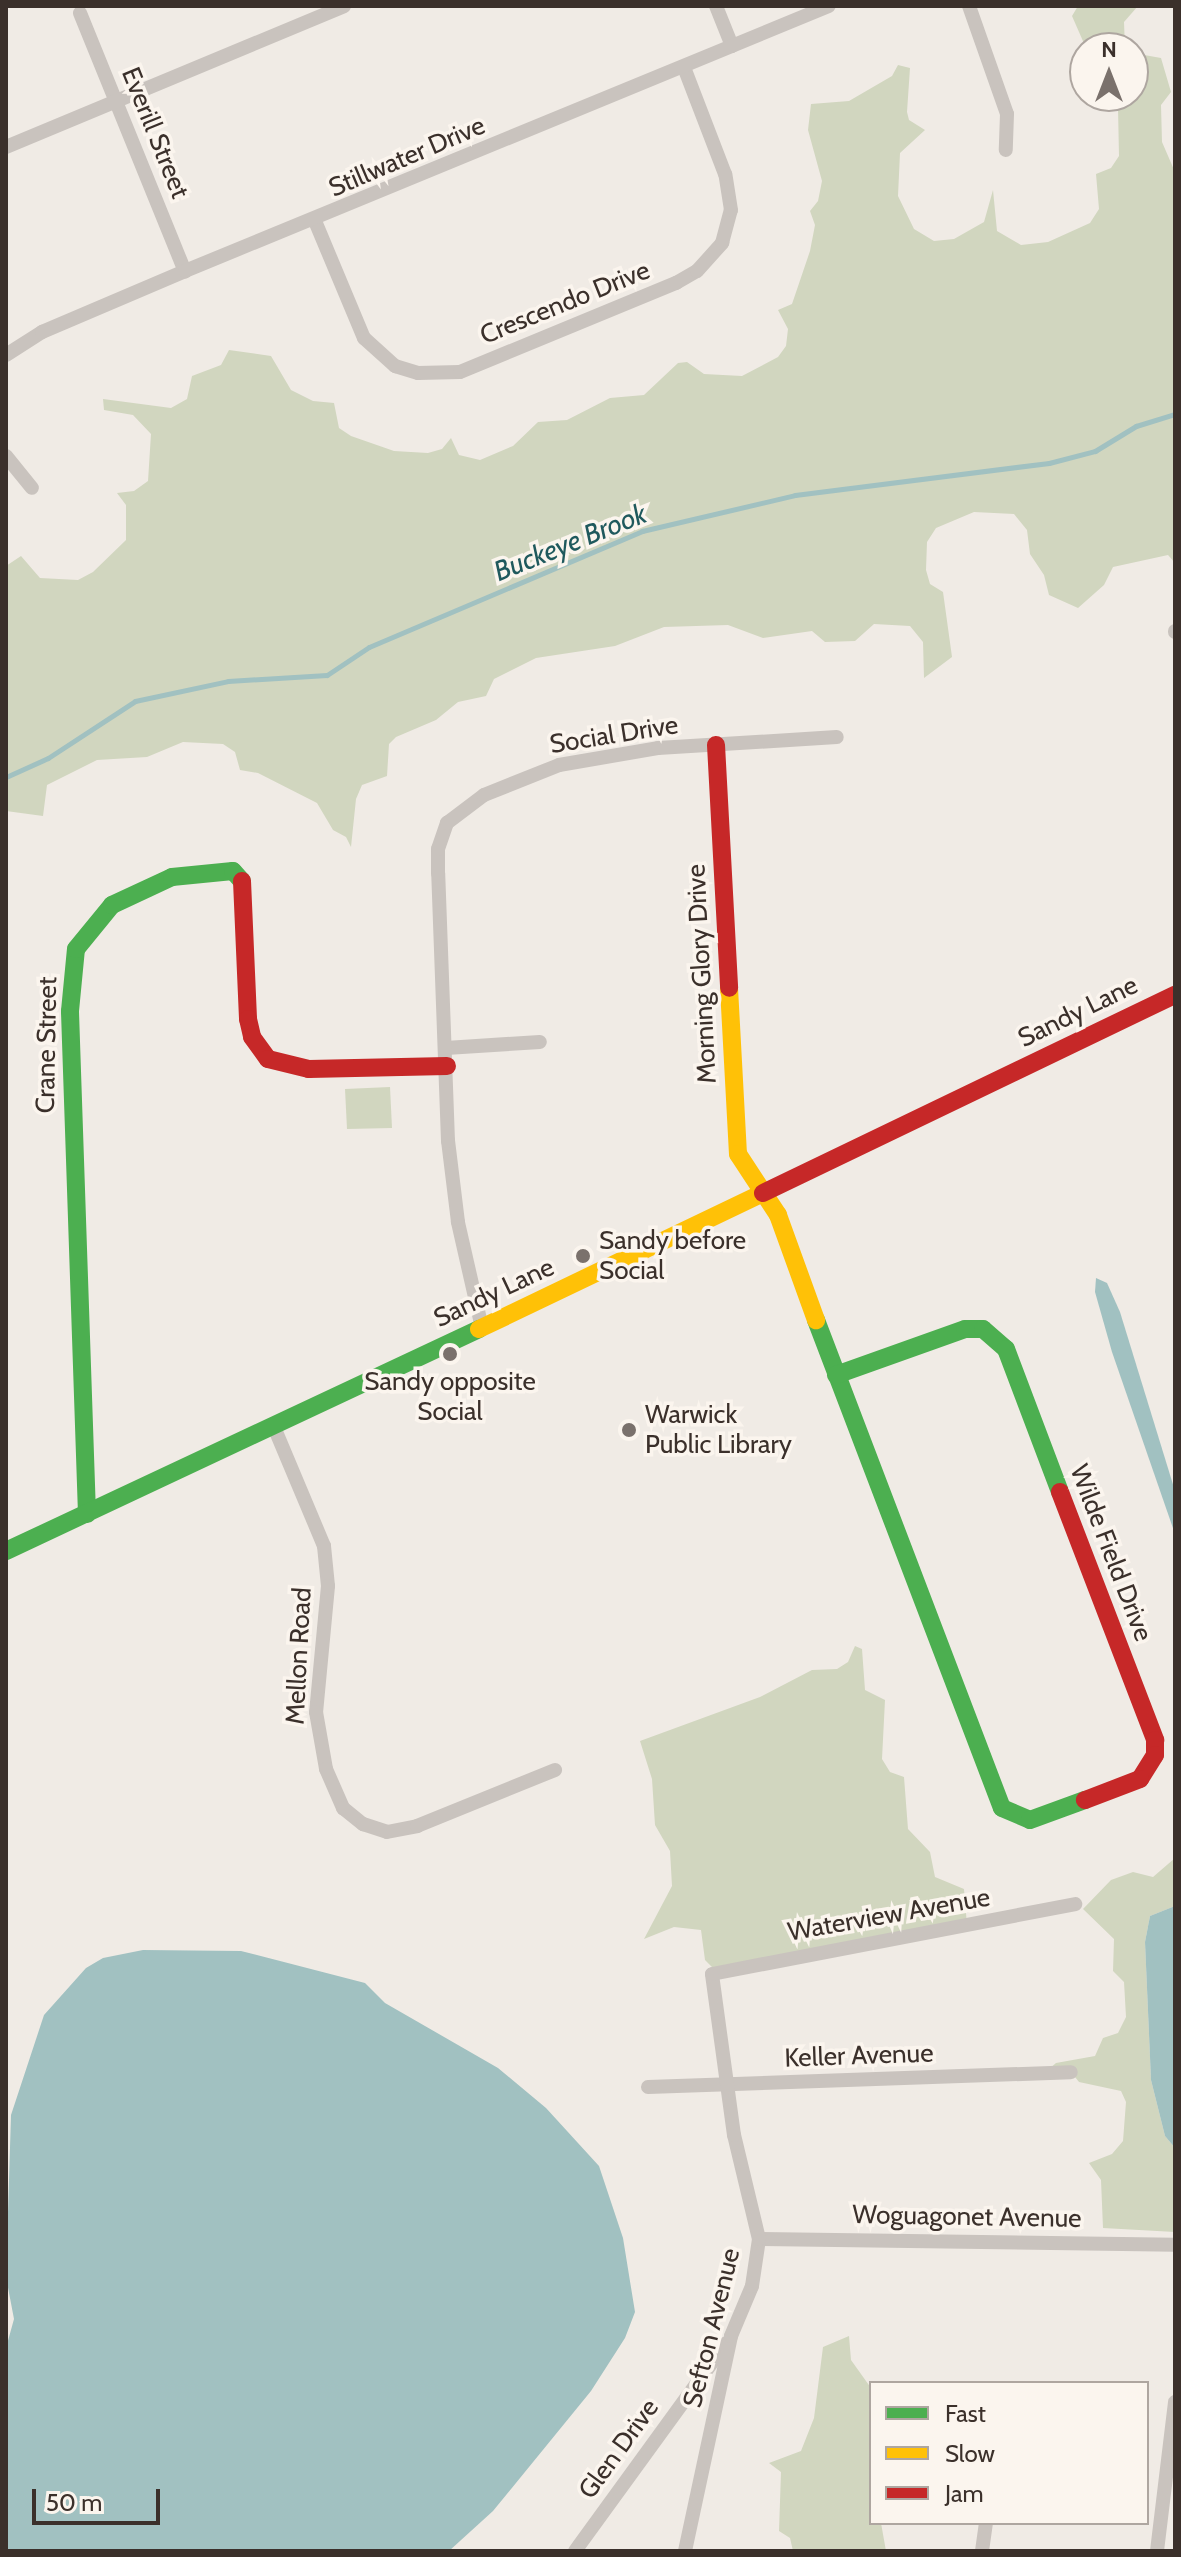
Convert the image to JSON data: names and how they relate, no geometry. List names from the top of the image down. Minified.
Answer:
{"streets":{"street":["Everill Street","Stillwater Drive","Crescendo Drive","Social Drive","Morning Glory Drive","Sandy Lane","Crane Street","Wilde Field Drive","Mellon Road","Waterview Avenue","Keller Avenue","Woguagonet Avenue","Sefton Avenue","Glen Drive"]},"crossings":[["Everill Street","Stillwater Drive"],["Stillwater Drive","Crescendo Drive"],["Social Drive","Morning Glory Drive"],["Social Drive","Sandy Lane"],["Social Drive","Crane Street"],["Morning Glory Drive","Sandy Lane"],["Morning Glory Drive","Wilde Field Drive"],["Sandy Lane","Crane Street"],["Sandy Lane","Wilde Field Drive"],["Sandy Lane","Mellon Road"],["Waterview Avenue","Sefton Avenue"],["Keller Avenue","Sefton Avenue"],["Woguagonet Avenue","Sefton Avenue"],["Sefton Avenue","Glen Drive"]],"water":["Buckeye Brook"],"places":["Sandy before Social","Sandy opposite Social","Warwick Public Library"],"legend":["Fast","Slow","Jam"],"scale_bar":"50 m","north":"top"}
